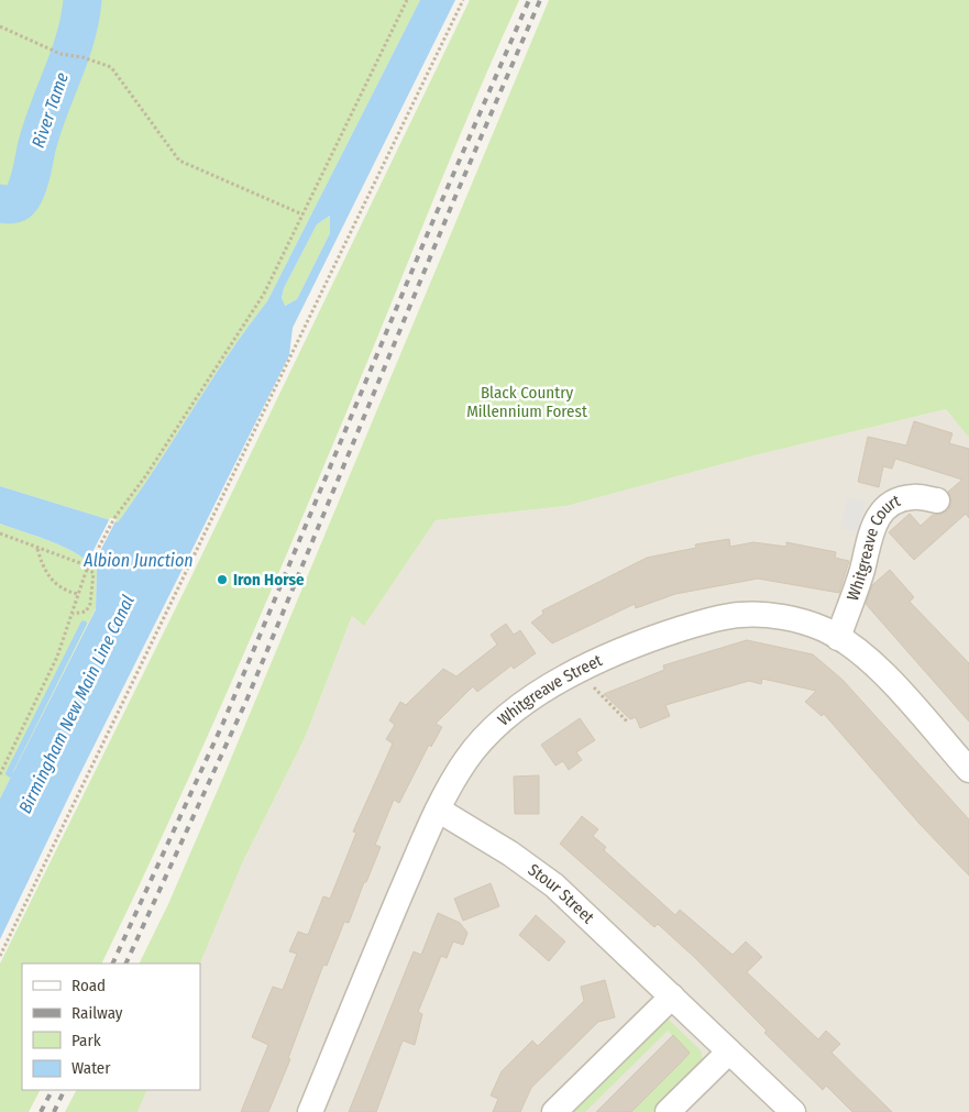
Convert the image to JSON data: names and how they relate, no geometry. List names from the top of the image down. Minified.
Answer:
{"streets":{"street":["Whitgreave Court","Whitgreave Street","Stour Street"]},"crossings":[["Whitgreave Court","Whitgreave Street"],["Whitgreave Street","Stour Street"]],"water":["River Tame","Albion Junction","Birmingham New Main Line Canal"],"parks":["Black Country Millennium Forest"],"places":["Iron Horse"],"legend":["Road","Railway","Park","Water"]}
